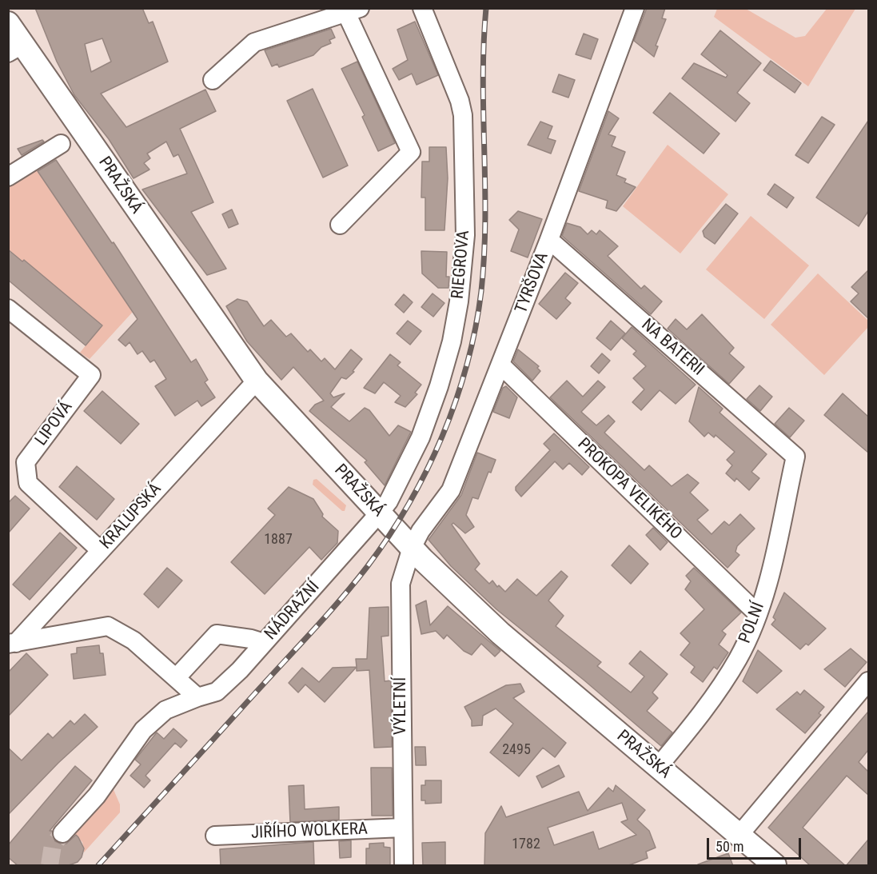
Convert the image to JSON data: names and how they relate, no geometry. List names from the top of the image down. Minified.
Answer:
{"streets":{"main road":["PRAŽSKÁ"],"street":["RIEGROVA","TYRŠOVA","NA BATERII","LIPOVÁ","PROKOPA VELIKÉHO","KRALUPSKÁ","NÁDRAŽNÍ","POLNÍ","VÝLETNÍ","JIŘÍHO WOLKERA"]},"crossings":[["PRAŽSKÁ","RIEGROVA"],["PRAŽSKÁ","TYRŠOVA"],["PRAŽSKÁ","KRALUPSKÁ"],["PRAŽSKÁ","NÁDRAŽNÍ"],["PRAŽSKÁ","POLNÍ"],["PRAŽSKÁ","VÝLETNÍ"],["RIEGROVA","NÁDRAŽNÍ"],["TYRŠOVA","NA BATERII"],["TYRŠOVA","PROKOPA VELIKÉHO"],["TYRŠOVA","VÝLETNÍ"],["NA BATERII","POLNÍ"],["LIPOVÁ","KRALUPSKÁ"],["PROKOPA VELIKÉHO","POLNÍ"],["VÝLETNÍ","JIŘÍHO WOLKERA"]],"house_numbers":["1887","2495","1782"],"scale_bar":"50 m"}
